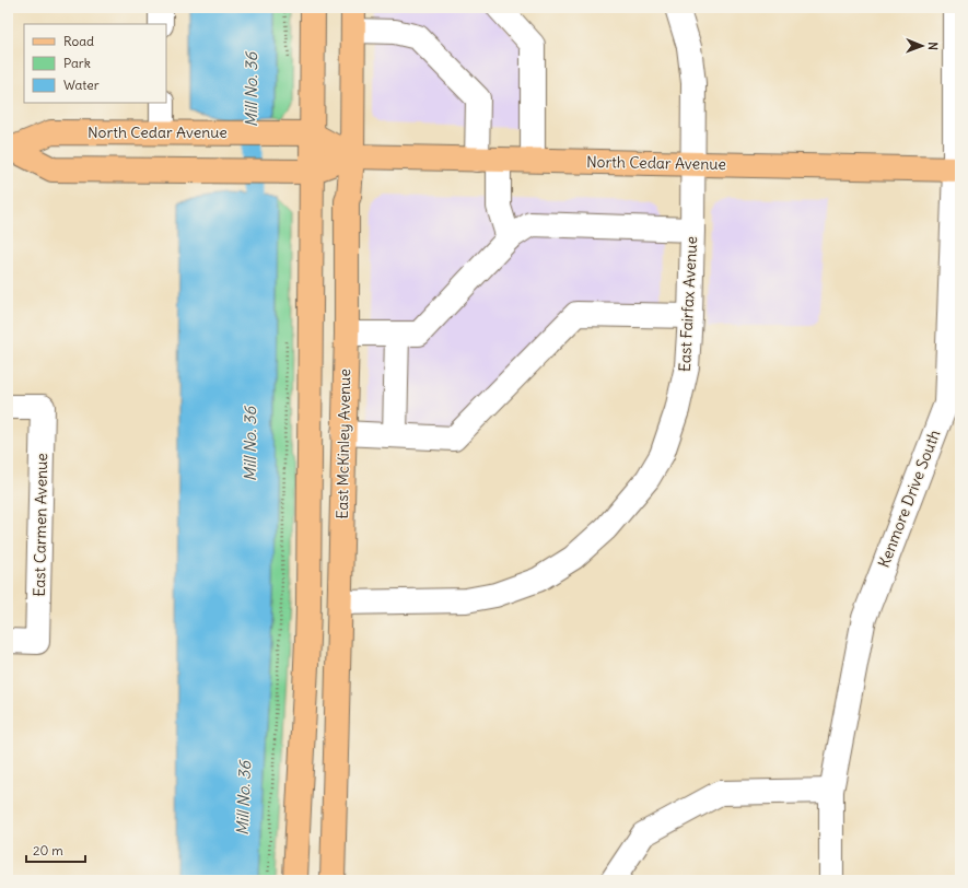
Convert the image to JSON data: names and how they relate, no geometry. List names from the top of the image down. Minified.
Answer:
{"streets":{"main road":["North Cedar Avenue","East McKinley Avenue"],"street":["East Fairfax Avenue","Kenmore Drive South","East Carmen Avenue"]},"crossings":[["North Cedar Avenue","East Fairfax Avenue"],["North Cedar Avenue","East McKinley Avenue"],["North Cedar Avenue","Kenmore Drive South"],["East Fairfax Avenue","East McKinley Avenue"]],"water":["Mill No. 36"],"legend":["Road","Park","Water"],"scale_bar":"20 m","north":"right"}
